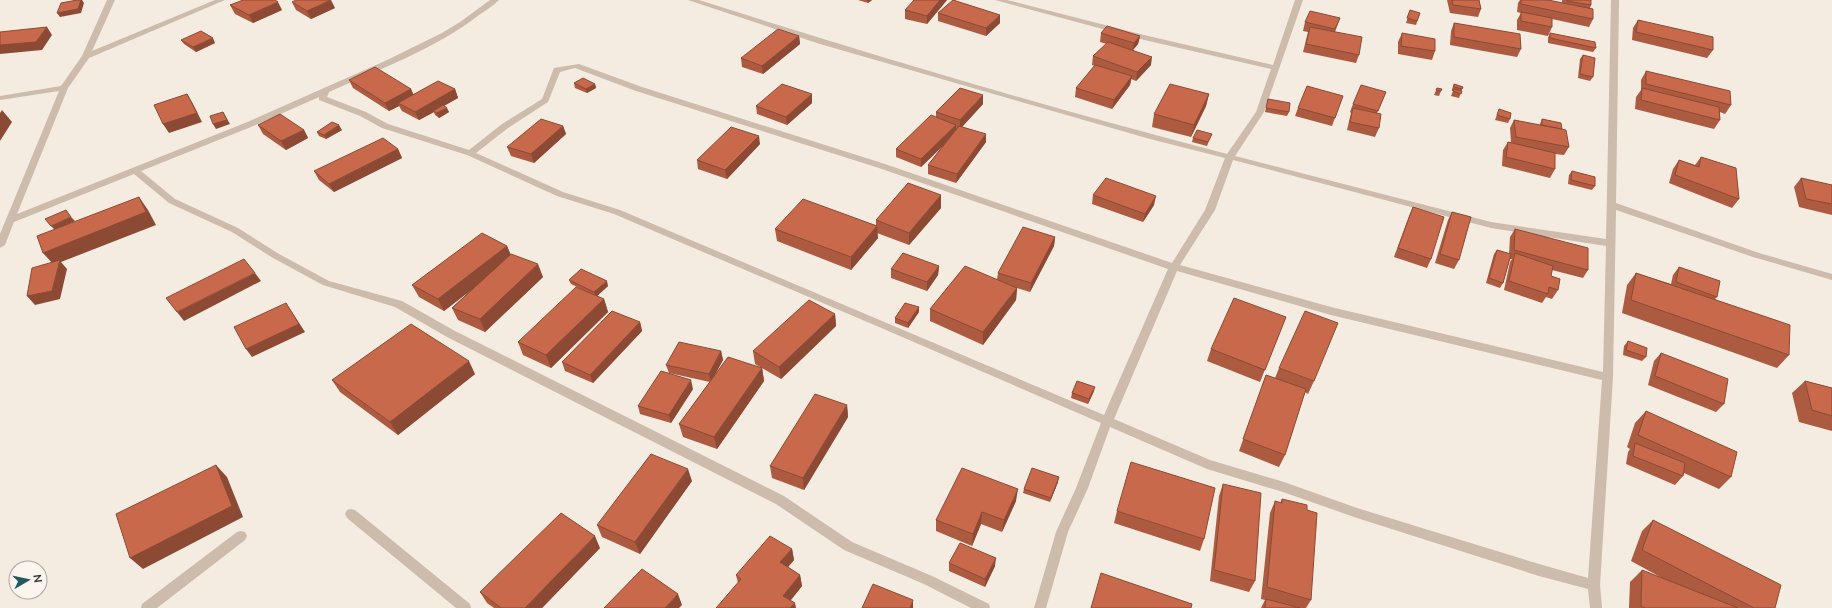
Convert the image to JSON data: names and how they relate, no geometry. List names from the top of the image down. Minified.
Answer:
{"north":"right"}
